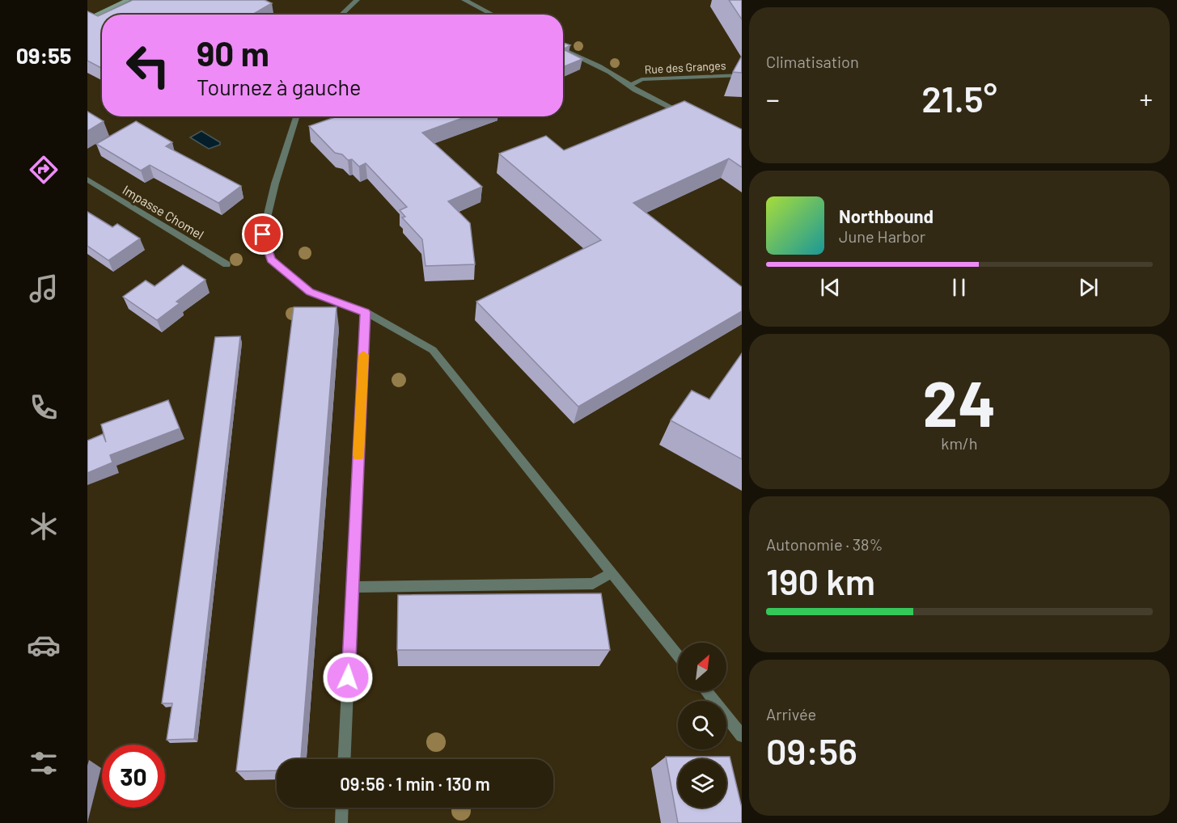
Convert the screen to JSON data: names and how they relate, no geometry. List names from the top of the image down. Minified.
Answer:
{"streets":{"street":["Rue des Granges","Impasse Chomel"]},"north":"top right","page":{"tabs":"09:55","tile":["Climatisation",["24","km/h"],["Autonomie · 38%","190 km"],["Arrivée","09:56"]],"turn":["90 m","Tournez à gauche"],"heat":["−","21.5°","+"],"song":["Northbound","June Harbor"],"limit":"30","trip":"09:56 · 1 min · 130 m"}}
